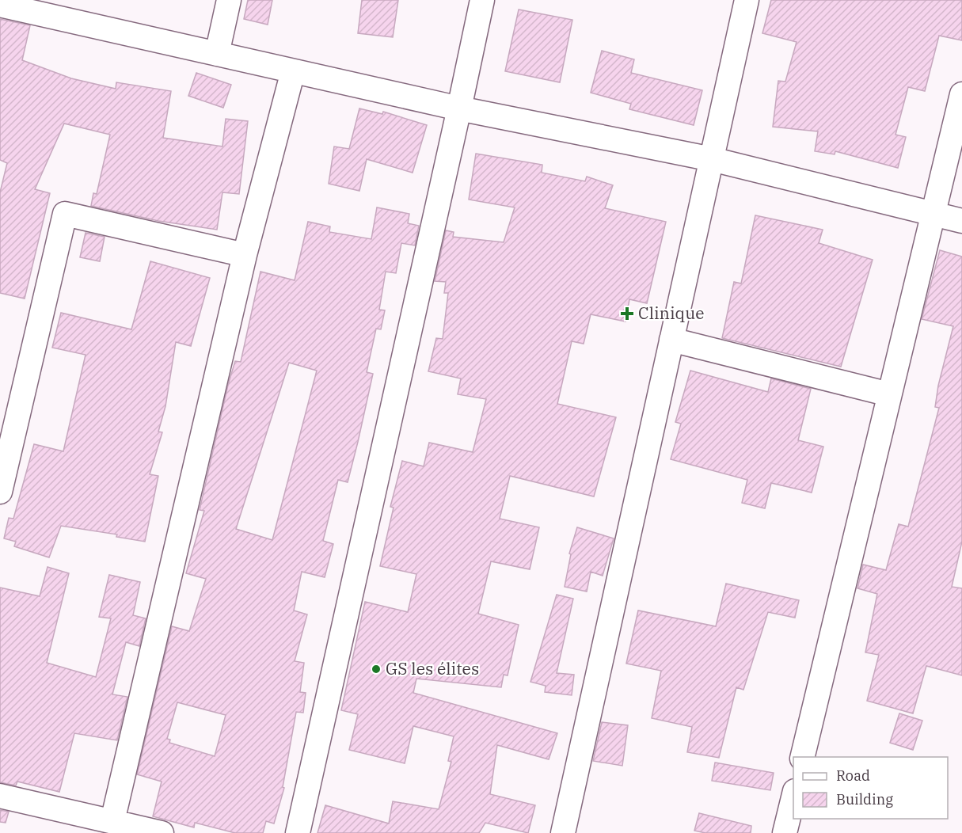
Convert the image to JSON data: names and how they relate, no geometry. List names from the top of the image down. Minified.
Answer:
{"places":{"health":["Clinique"],"other":["GS les élites"]},"legend":["Road","Building"]}
